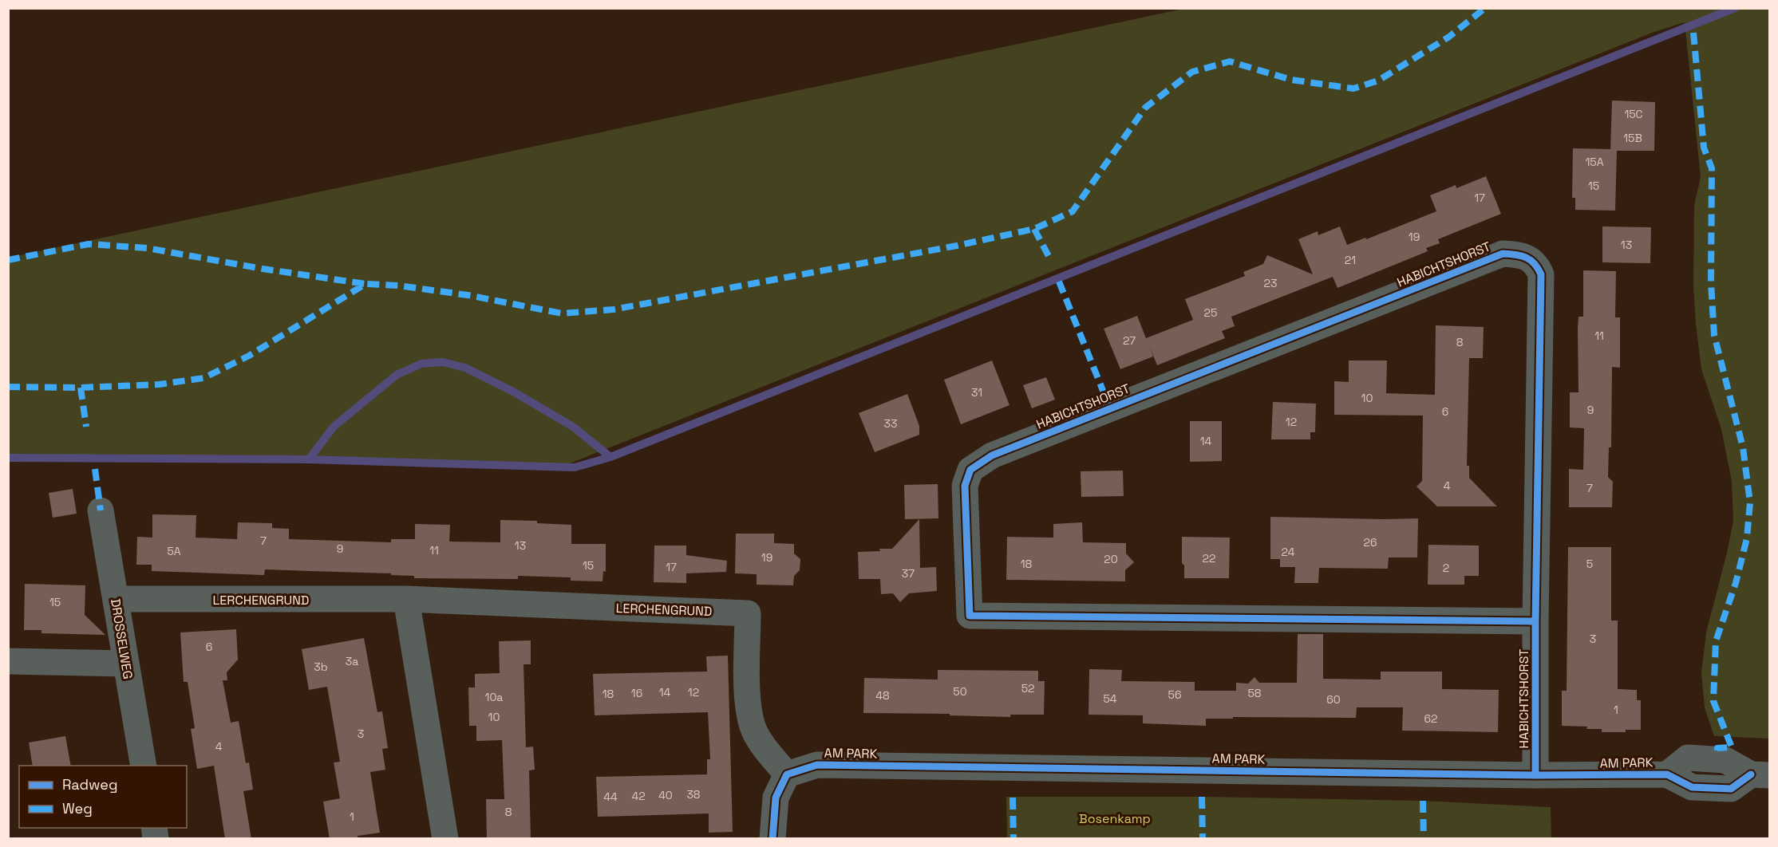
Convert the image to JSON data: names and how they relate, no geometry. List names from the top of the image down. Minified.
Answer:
{"streets":{"street":["HABICHTSHORST","LERCHENGRUND","DROSSELWEG","AM PARK"]},"crossings":[["HABICHTSHORST","AM PARK"],["LERCHENGRUND","DROSSELWEG"],["LERCHENGRUND","AM PARK"]],"parks":["Bosenkamp"],"house_numbers":["15C","15B","15A","15","17","19","13","21","23","25","11","27","8","31","10","9","6","12","33","14","4","7","7","26","13","9","11","5A","24","19","22","20","18","5","15","17","2","37","15","3","6","3a","3b","52","50","14","12","16","58","18","56","48","10a","54","60","1","10","62","3","4","38","40","42","44","8","1"],"legend":["Radweg","Weg"]}
